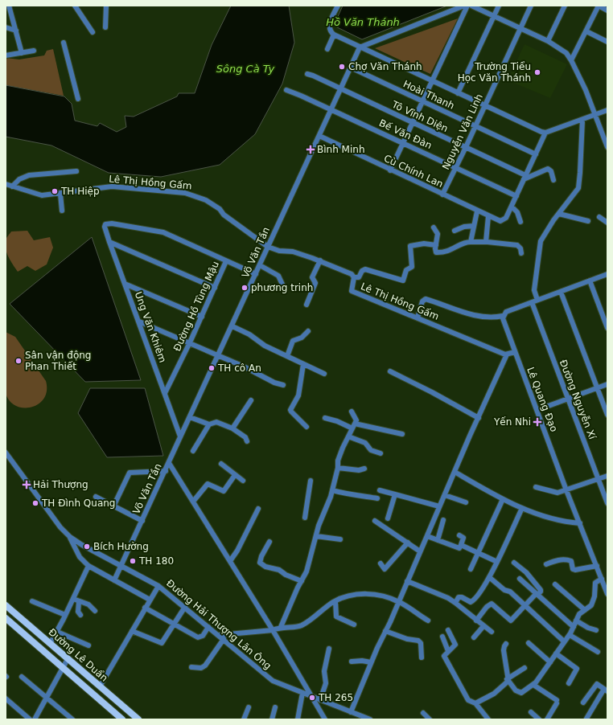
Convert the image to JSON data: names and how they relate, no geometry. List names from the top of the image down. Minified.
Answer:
{"streets":{"main road":["Đường Lê Duẩn"],"street":["Hoài Thanh","Tô Vĩnh Diện","Nguyễn Văn Linh","Bế Văn Đàn","Cù Chính Lan","Lê Thị Hồng Gấm","Võ Văn Tần","Đường Hồ Tùng Mậu","Ung Văn Khiêm","Lê Quang Đạo","Đường Nguyễn Xí","Đường Hải Thượng Lãn Ông"]},"crossings":[["Hoài Thanh","Nguyễn Văn Linh"],["Hoài Thanh","Võ Văn Tần"],["Tô Vĩnh Diện","Nguyễn Văn Linh"],["Tô Vĩnh Diện","Võ Văn Tần"],["Nguyễn Văn Linh","Bế Văn Đàn"],["Nguyễn Văn Linh","Cù Chính Lan"],["Bế Văn Đàn","Võ Văn Tần"],["Cù Chính Lan","Võ Văn Tần"],["Lê Thị Hồng Gấm","Võ Văn Tần"],["Võ Văn Tần","Ung Văn Khiêm"],["Võ Văn Tần","Đường Hải Thượng Lãn Ông"],["Đường Hồ Tùng Mậu","Ung Văn Khiêm"]],"water":["Hồ Văn Thánh","Sông Cà Ty"],"places":{"other":["Chợ Văn Thánh","Trường Tiểu Học Văn Thánh","TH Hiệp","phương trinh","Sân vận động Phan Thiết","TH cô An","TH Đình Quang","Bích Hường","TH 180","TH 265"],"health":["Bình Minh","Yến Nhi","Hải Thượng"]}}
